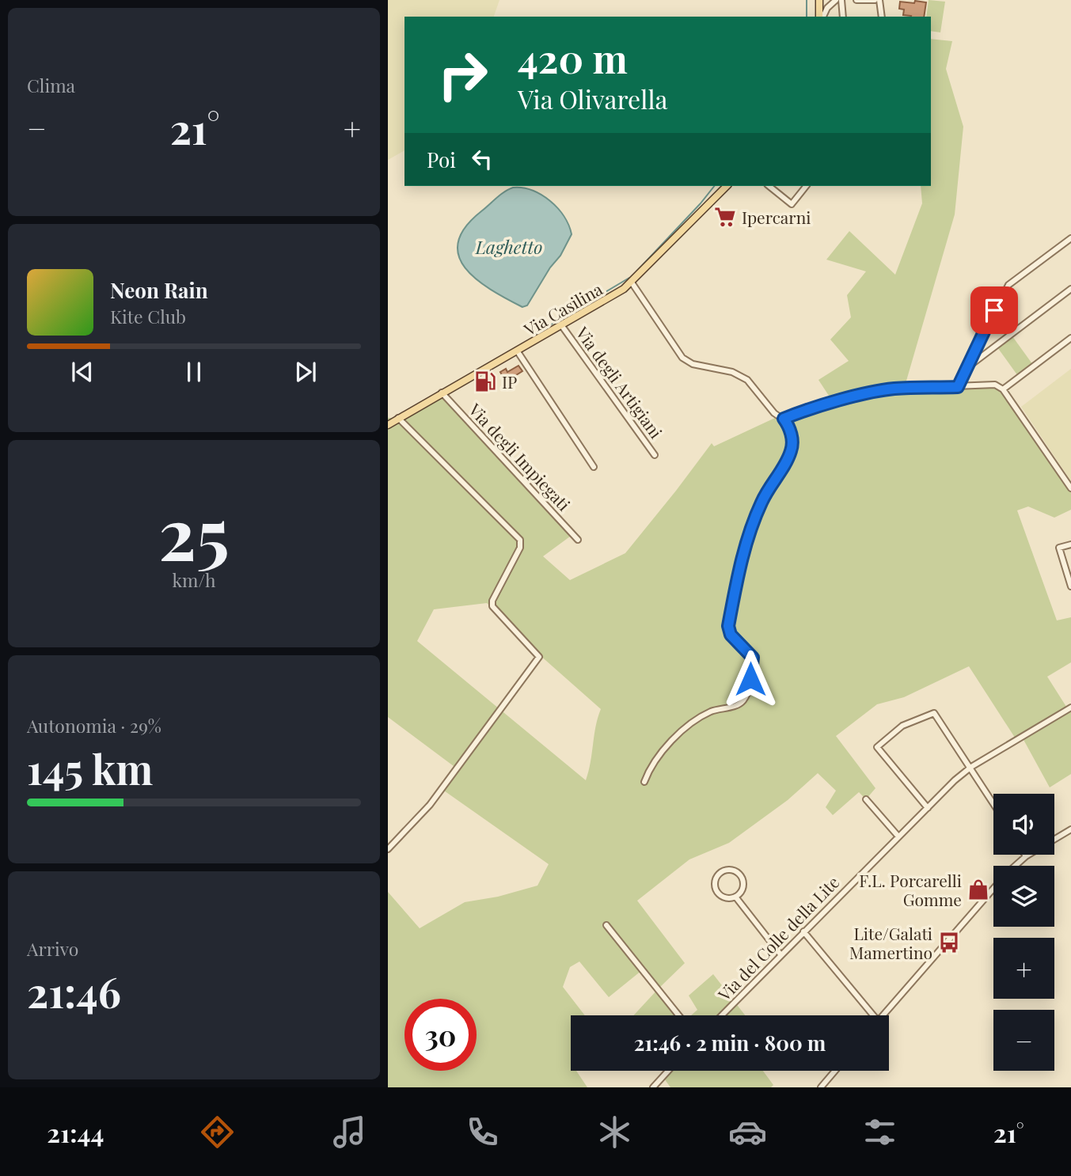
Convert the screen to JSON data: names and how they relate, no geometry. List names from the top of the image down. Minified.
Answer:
{"streets":{"main road":["Via Casilina"],"street":["Via degli Artigiani","Via degli Impiegati","Via del Colle della Lite"]},"crossings":[["Via Casilina","Via degli Artigiani"],["Via Casilina","Via degli Impiegati"]],"water":["Laghetto"],"places":{"supermarket":["Ipercarni"],"fuel station":["IP"],"shop":["F.L. Porcarelli Gomme"],"bus stop":["Lite/Galati Mamertino"]},"page":{"tile":["Clima",["25","km/h"],["Autonomia · 29%","145 km"],["Arrivo","21:46"]],"turn":["420 m","Via Olivarella"],"heat":["−","21°","+"],"then":"Poi","song":["Neon Rain","Kite Club"],"map_buttons":["+","−"],"limit":"30","trip":"21:46 · 2 min · 800 m","tabs":["21:44","21°"]}}
